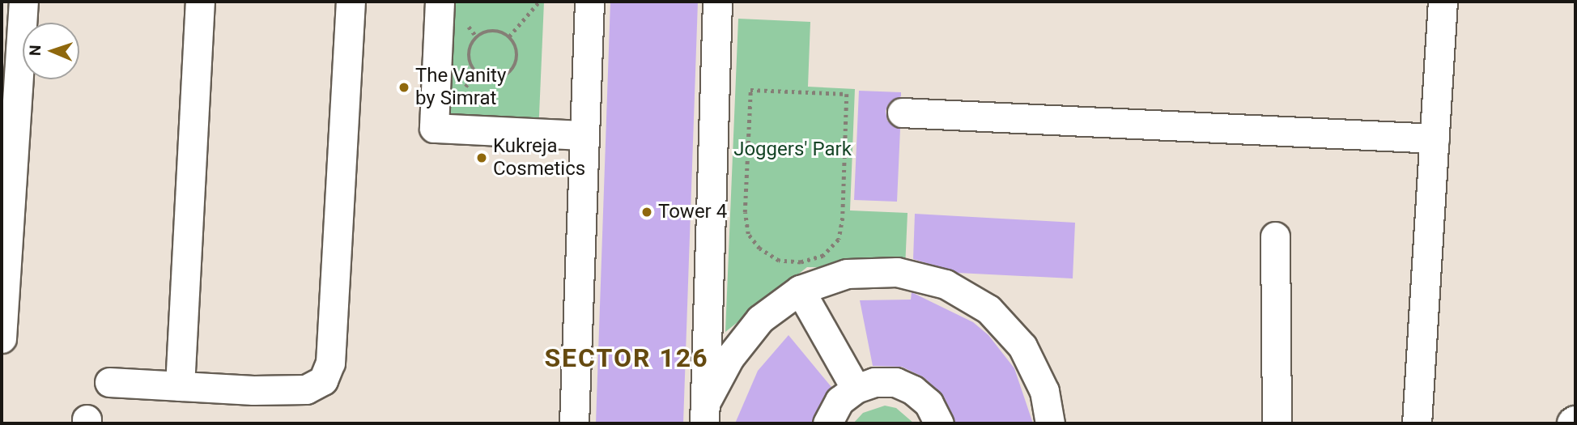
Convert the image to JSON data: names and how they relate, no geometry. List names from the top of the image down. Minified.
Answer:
{"districts":["SECTOR 126"],"parks":["Joggers' Park"],"places":["The Vanity by Simrat","Kukreja Cosmetics","Tower 4"],"north":"left"}
